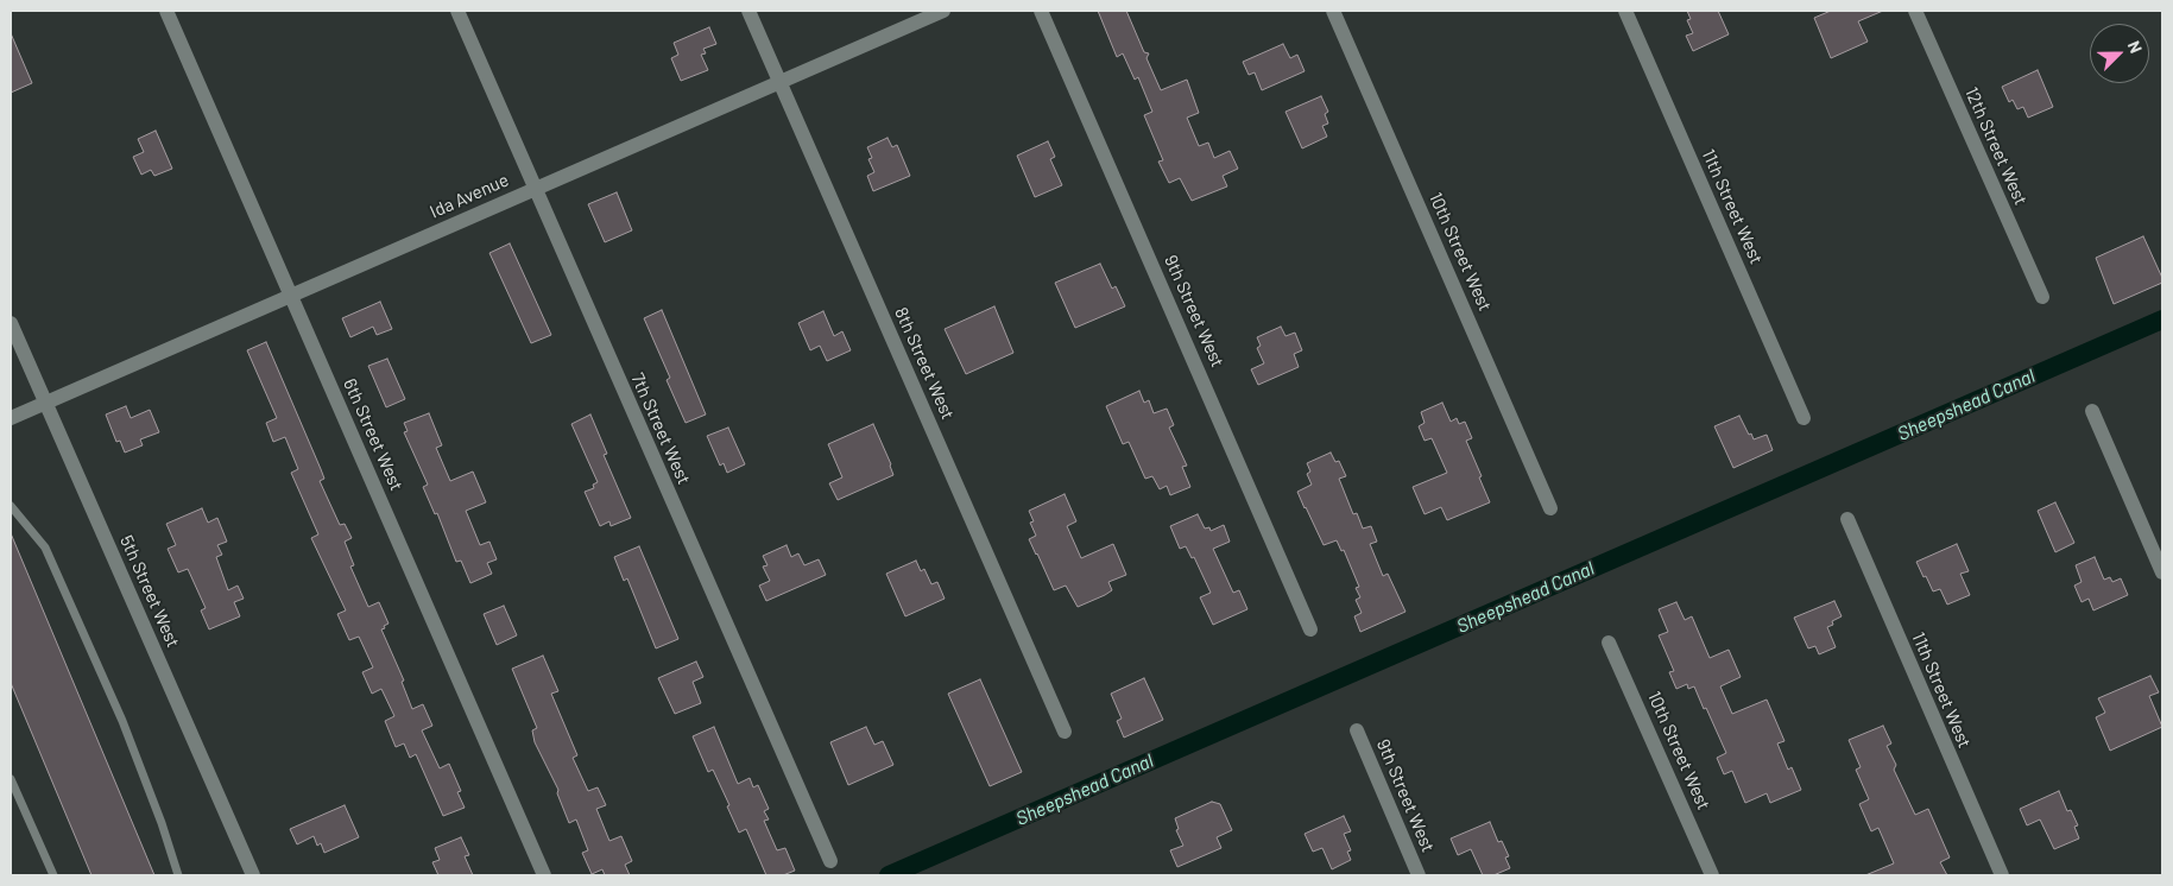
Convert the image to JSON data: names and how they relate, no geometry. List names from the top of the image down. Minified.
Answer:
{"streets":{"street":["12th Street West","Ida Avenue","11th Street West","10th Street West","9th Street West","8th Street West","7th Street West","6th Street West","5th Street West"]},"crossings":[["Ida Avenue","8th Street West"],["Ida Avenue","7th Street West"],["Ida Avenue","6th Street West"],["Ida Avenue","5th Street West"]],"water":["Sheepshead Canal"],"north":"top right"}
